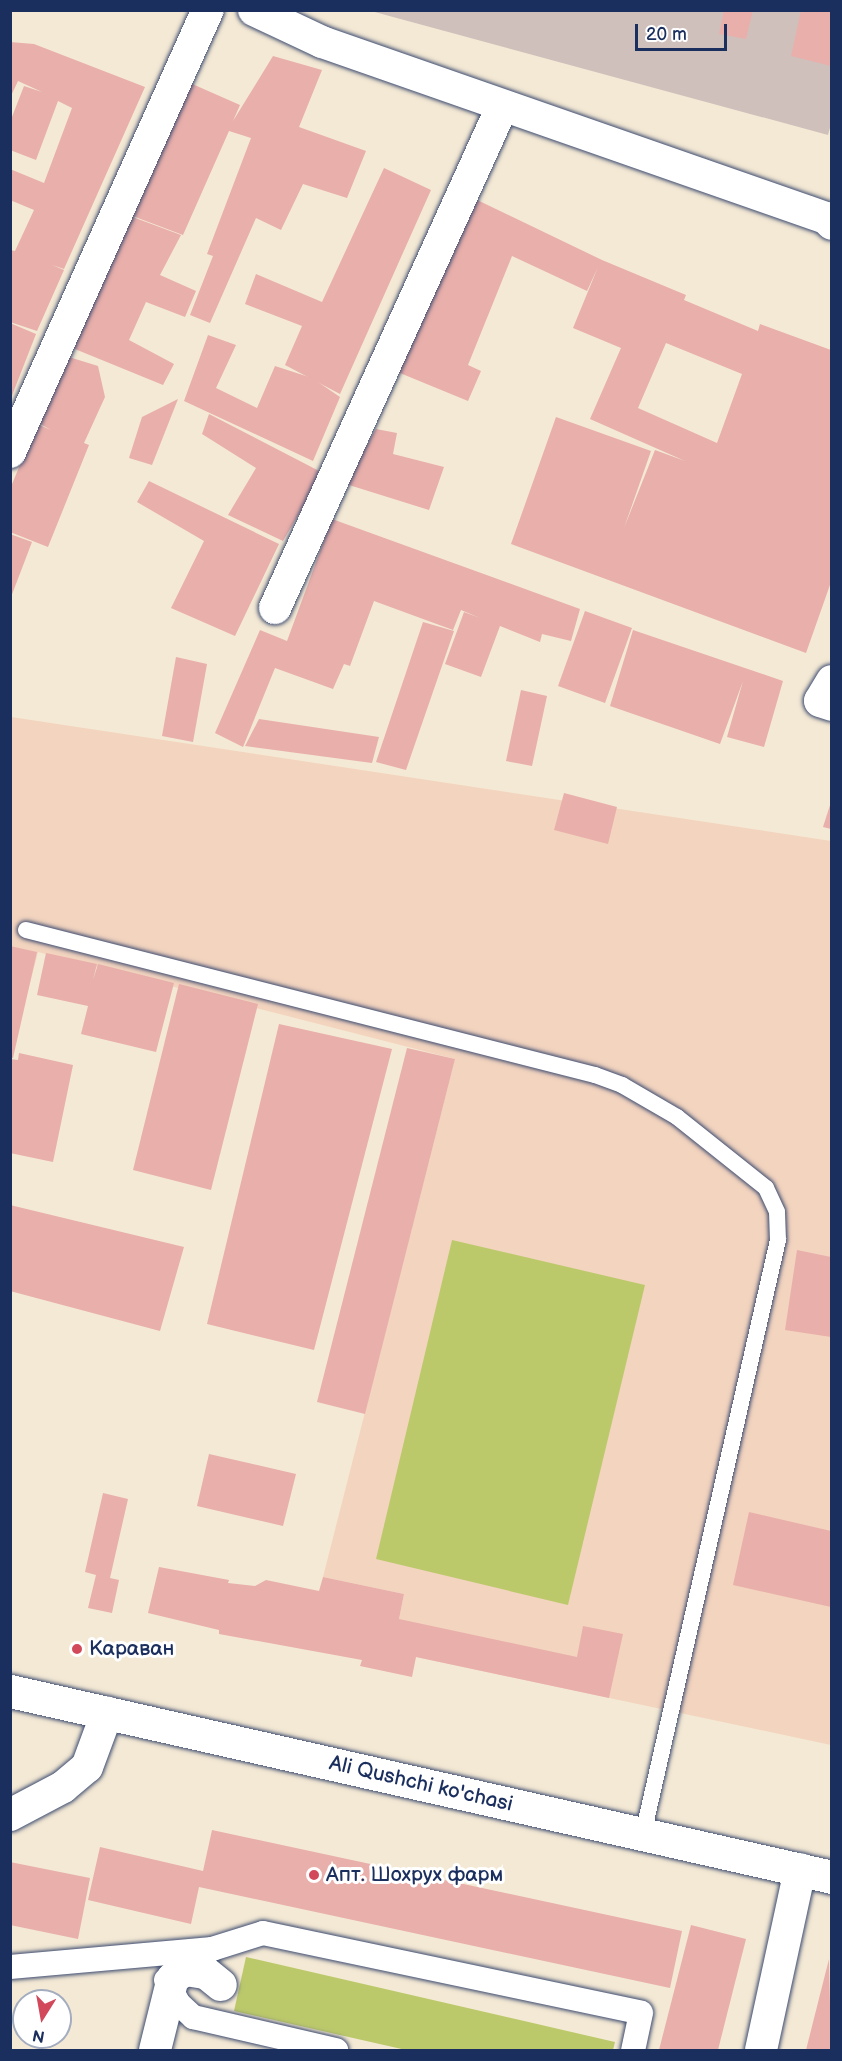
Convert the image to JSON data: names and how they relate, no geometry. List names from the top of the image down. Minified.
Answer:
{"streets":{"main road":["Ali Qushchi ko'chasi"]},"places":["Караван","Апт. Шохрух фарм"],"scale_bar":"20 m","north":"bottom"}
